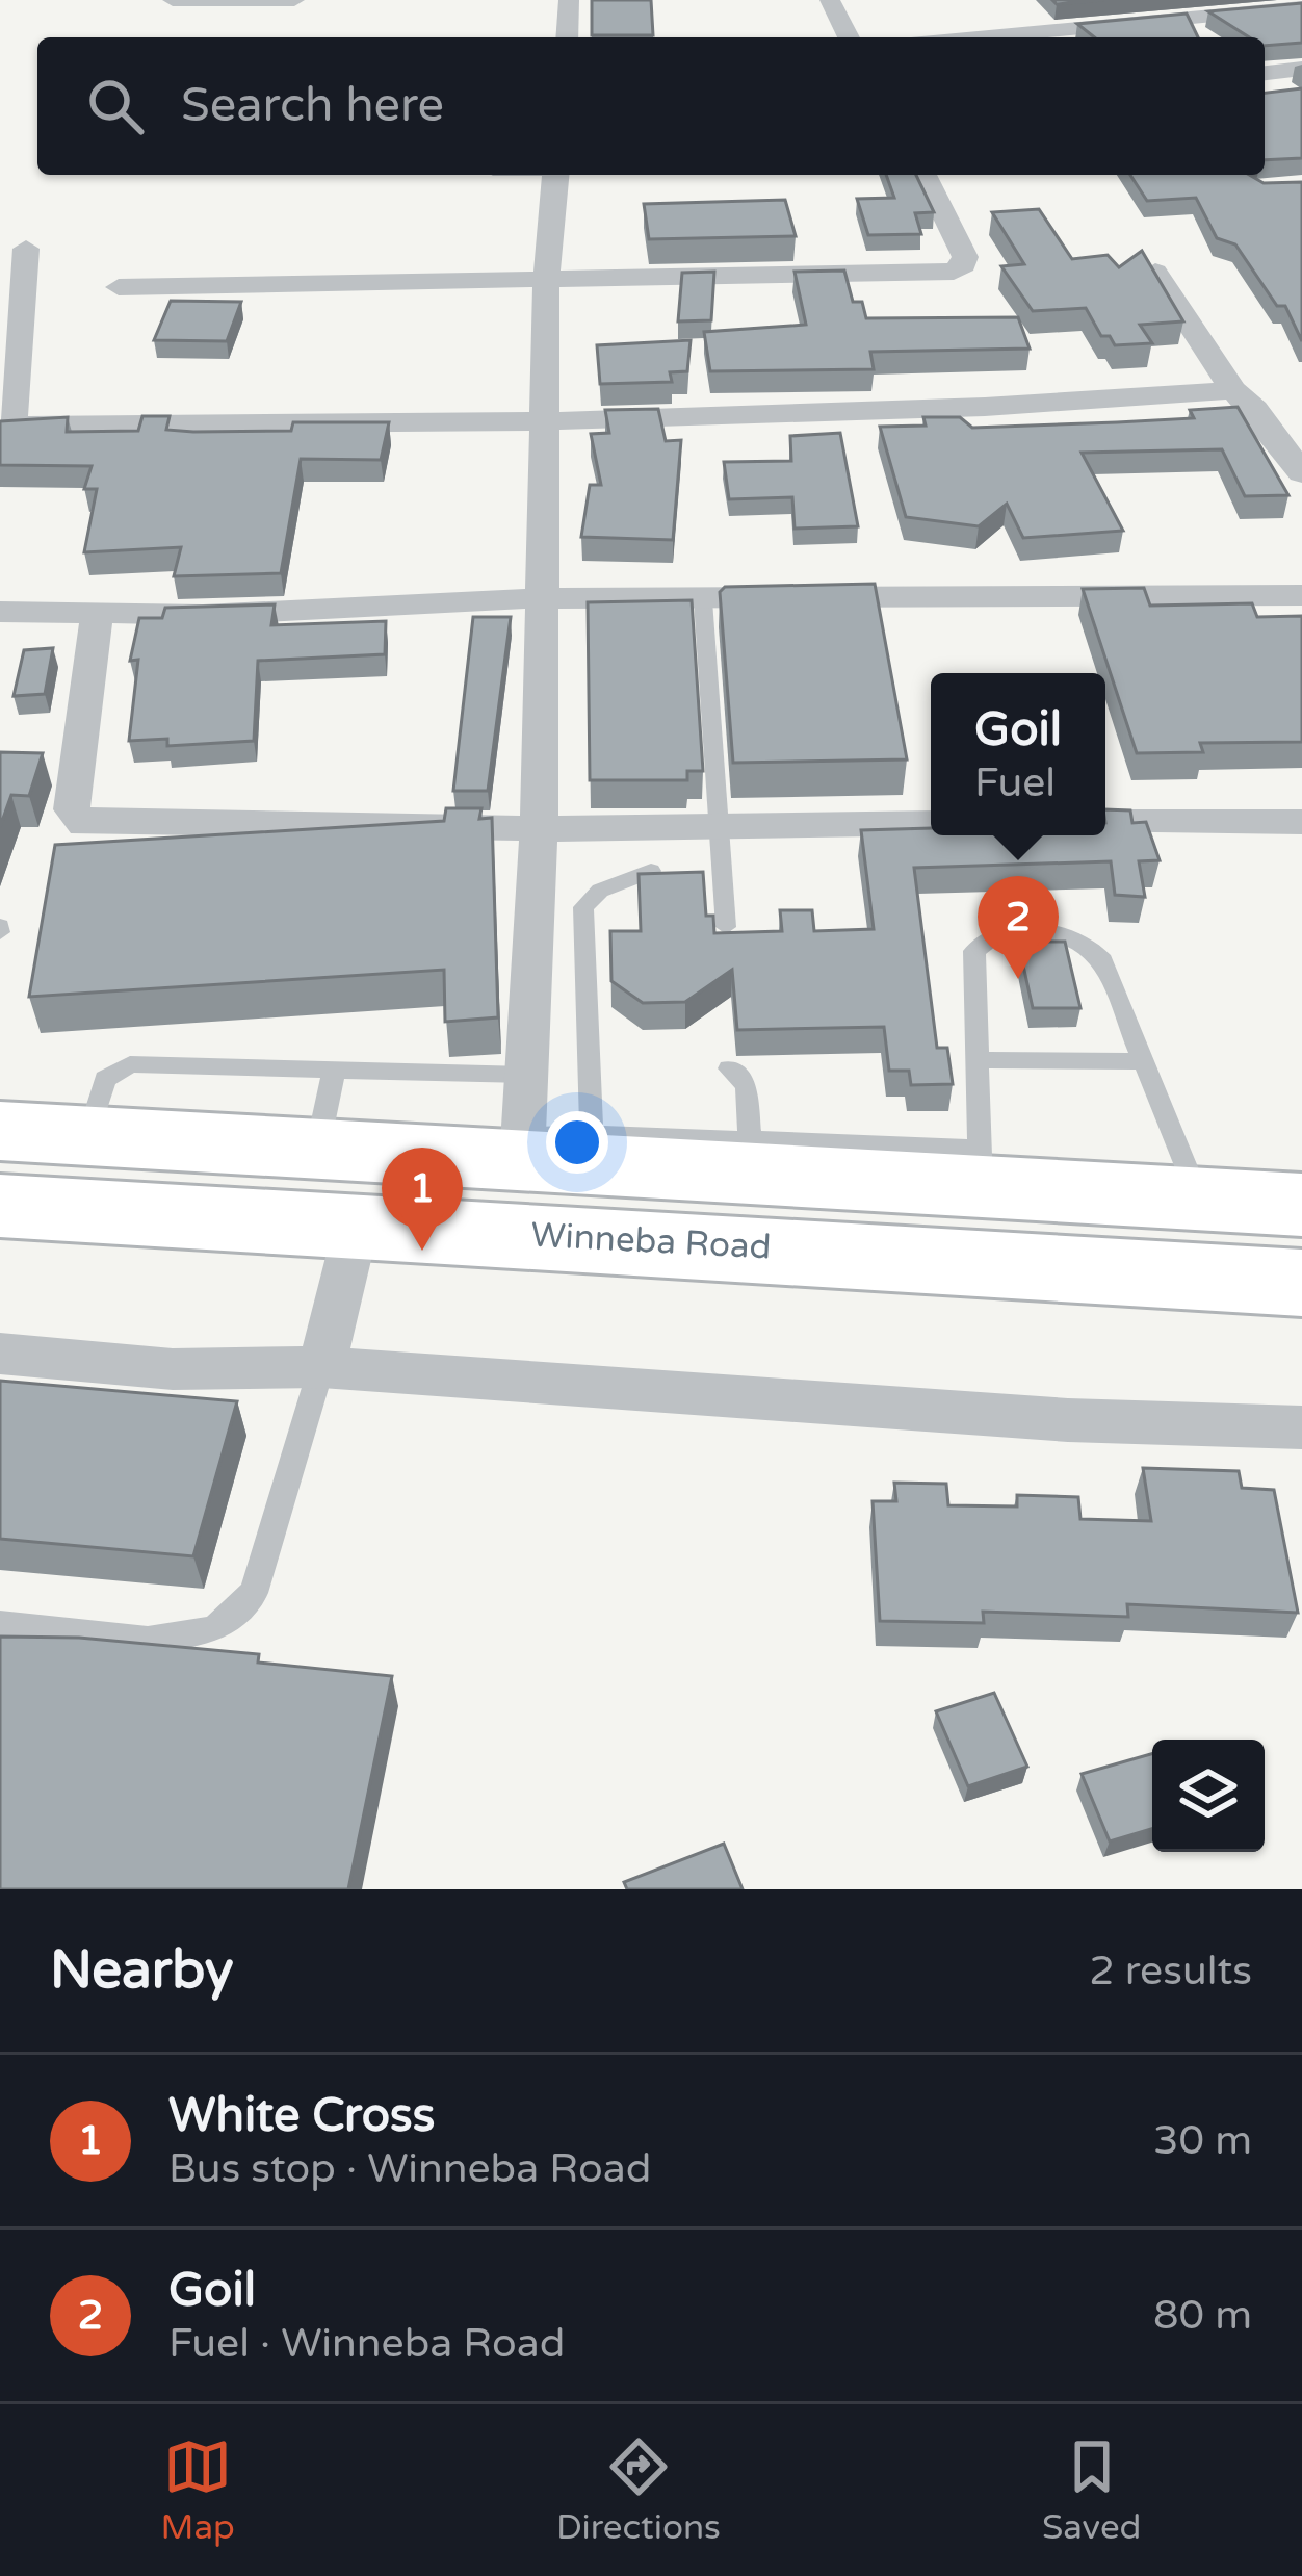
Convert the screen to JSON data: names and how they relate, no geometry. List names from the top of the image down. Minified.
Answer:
{"streets":{"highway":["Winneba Road"]},"page":{"search":"Search here","popup":["Goil","Fuel"],"pins":["2","1"],"heading":["Nearby","2 results"],"list":[{"mark":"1","name":"White Cross","note":"Bus stop · Winneba Road","value":"30 m"},{"mark":"2","name":"Goil","note":"Fuel · Winneba Road","value":"80 m"}],"nav":["Map","Directions","Saved"]}}
